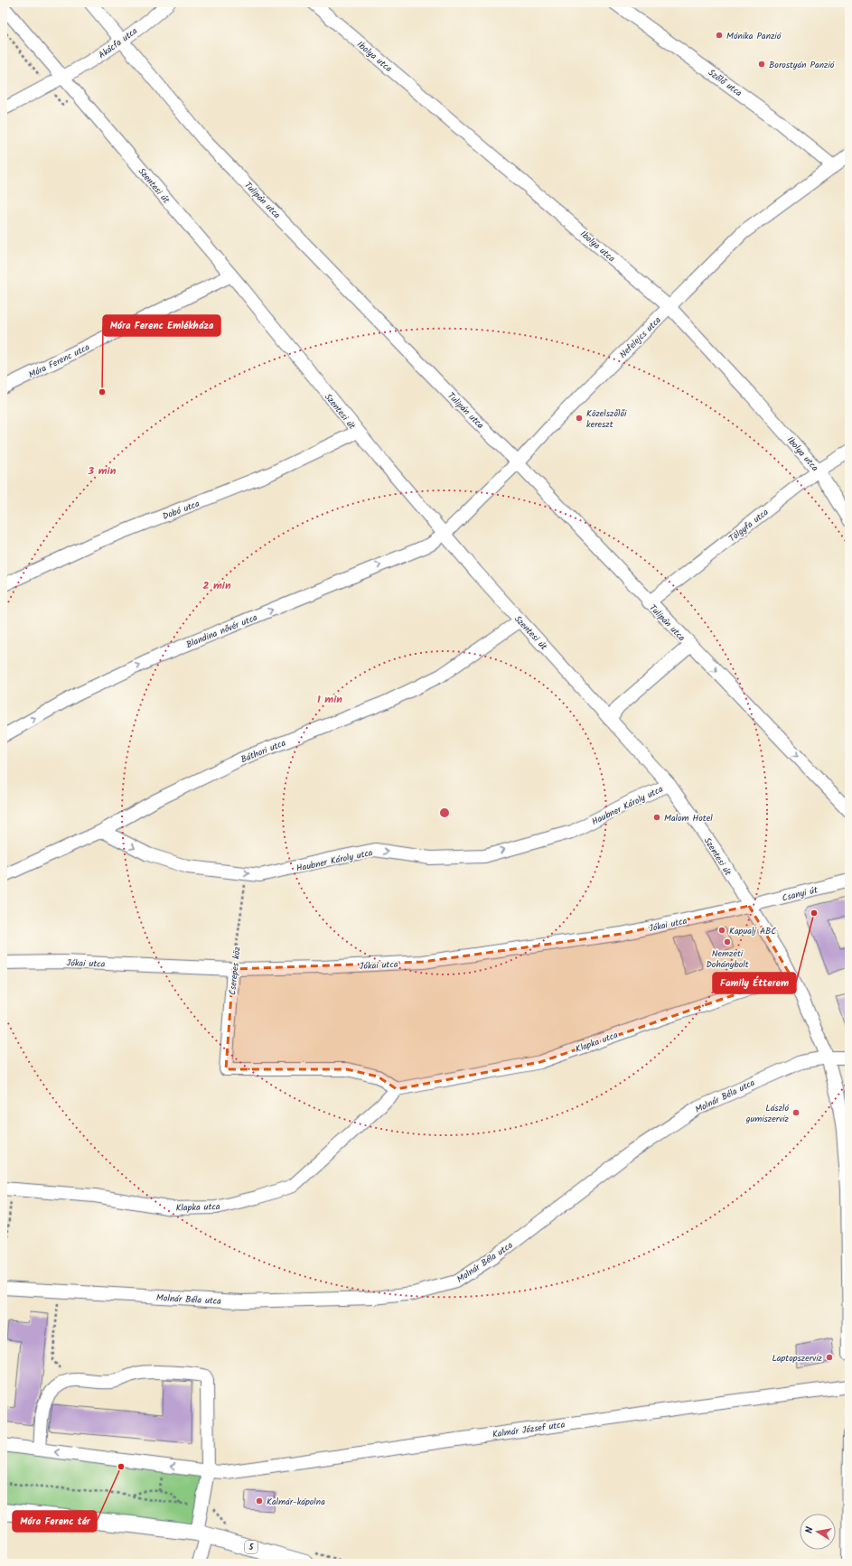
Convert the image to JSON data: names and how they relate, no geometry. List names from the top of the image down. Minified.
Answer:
{"streets":{"main road":["5"],"street":["Akácfa utca","Ibolya utca","Szőlő utca","Szentesi út","Tulipán utca","Nefelejcs utca","Móra Ferenc utca","Dobó utca","Tölgyfa utca","Blandina nővér utca","Báthori utca","Haubner Károly utca","Csanyi út","Jókai utca","Cserepes köz","Klapka utca","Molnár Béla utca","Kalmár József utca"]},"crossings":[["Akácfa utca","Szentesi út"],["Akácfa utca","Tulipán utca"],["Ibolya utca","Nefelejcs utca"],["Ibolya utca","Tölgyfa utca"],["Szőlő utca","Nefelejcs utca"],["Szentesi út","Nefelejcs utca"],["Szentesi út","Móra Ferenc utca"],["Szentesi út","Dobó utca"],["Szentesi út","Blandina nővér utca"],["Szentesi út","Báthori utca"],["Szentesi út","Haubner Károly utca"],["Szentesi út","Csanyi út"],["Szentesi út","Jókai utca"],["Szentesi út","Klapka utca"],["Szentesi út","Molnár Béla utca"],["Tulipán utca","Nefelejcs utca"],["Tulipán utca","Tölgyfa utca"],["Nefelejcs utca","Blandina nővér utca"],["Báthori utca","Haubner Károly utca"],["Haubner Károly utca","Cserepes köz"],["Csanyi út","Jókai utca"],["Jókai utca","Cserepes köz"],["Cserepes köz","Klapka utca"]],"one_way":["Blandina nővér utca","Haubner Károly utca"],"places":["Mónika Panzió","Borostyán Panzió","Móra Ferenc Emlékháza","Közelszőlői kereszt","Malom Hotel","Family Étterem","Kapualj ABC","Nemzeti Dohánybolt","László gumiszerviz","Laptopszerviz","Móra Ferenc tér","Kalmár-kápolna"],"north":"left","rings":["3 min","2 min","1 min"]}
